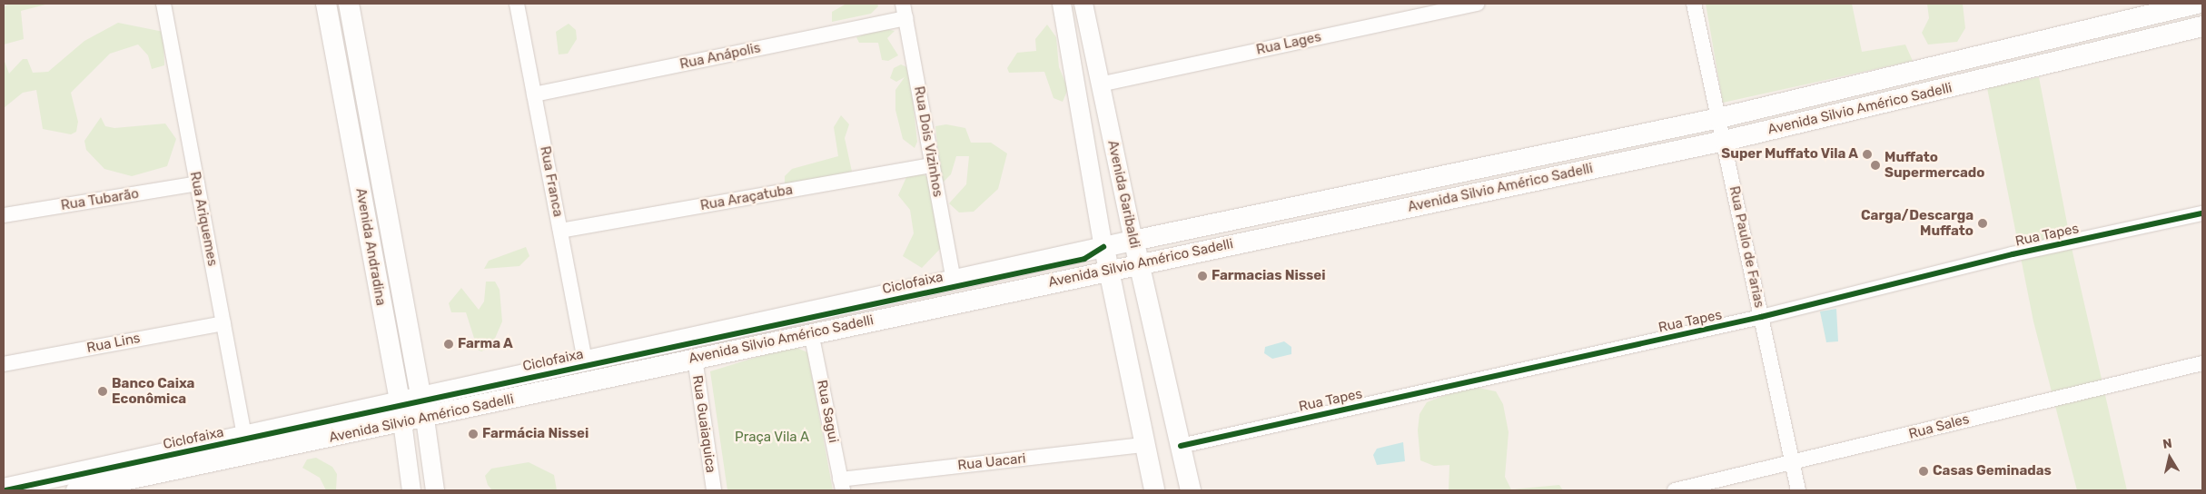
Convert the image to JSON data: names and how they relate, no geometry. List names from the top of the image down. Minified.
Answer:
{"streets":{"main road":["Avenida Silvio Américo Sadelli","Avenida Garibaldi","Avenida Andradina"],"street":["Rua Lages","Rua Anápolis","Rua Dois Vizinhos","Rua Franca","Rua Araçatuba","Rua Tubarão","Rua Ariquemes","Rua Tapes","Rua Paulo de Farias","Rua Lins","Rua Sagui","Rua Guaiaquica","Rua Sales","Rua Uacari"],"cycle path":["Ciclofaixa"]},"crossings":[["Rua Lages","Avenida Garibaldi"],["Rua Anápolis","Rua Dois Vizinhos"],["Rua Anápolis","Rua Franca"],["Avenida Silvio Américo Sadelli","Rua Dois Vizinhos"],["Avenida Silvio Américo Sadelli","Rua Franca"],["Avenida Silvio Américo Sadelli","Avenida Garibaldi"],["Avenida Silvio Américo Sadelli","Rua Ariquemes"],["Avenida Silvio Américo Sadelli","Avenida Andradina"],["Avenida Silvio Américo Sadelli","Rua Paulo de Farias"],["Avenida Silvio Américo Sadelli","Rua Sagui"],["Avenida Silvio Américo Sadelli","Rua Guaiaquica"],["Rua Dois Vizinhos","Rua Araçatuba"],["Rua Franca","Rua Araçatuba"],["Avenida Garibaldi","Rua Tapes"],["Avenida Garibaldi","Rua Uacari"],["Rua Tubarão","Rua Ariquemes"],["Rua Ariquemes","Rua Lins"],["Rua Tapes","Rua Paulo de Farias"],["Rua Paulo de Farias","Rua Sales"],["Rua Sagui","Rua Uacari"]],"parks":["Praça Vila A"],"places":["Super Muffato Vila A","Muffato Supermercado","Carga/Descarga Muffato","Farmacias Nissei","Farma A","Banco Caixa Econômica","Farmácia Nissei","Casas Geminadas"],"north":"top"}
